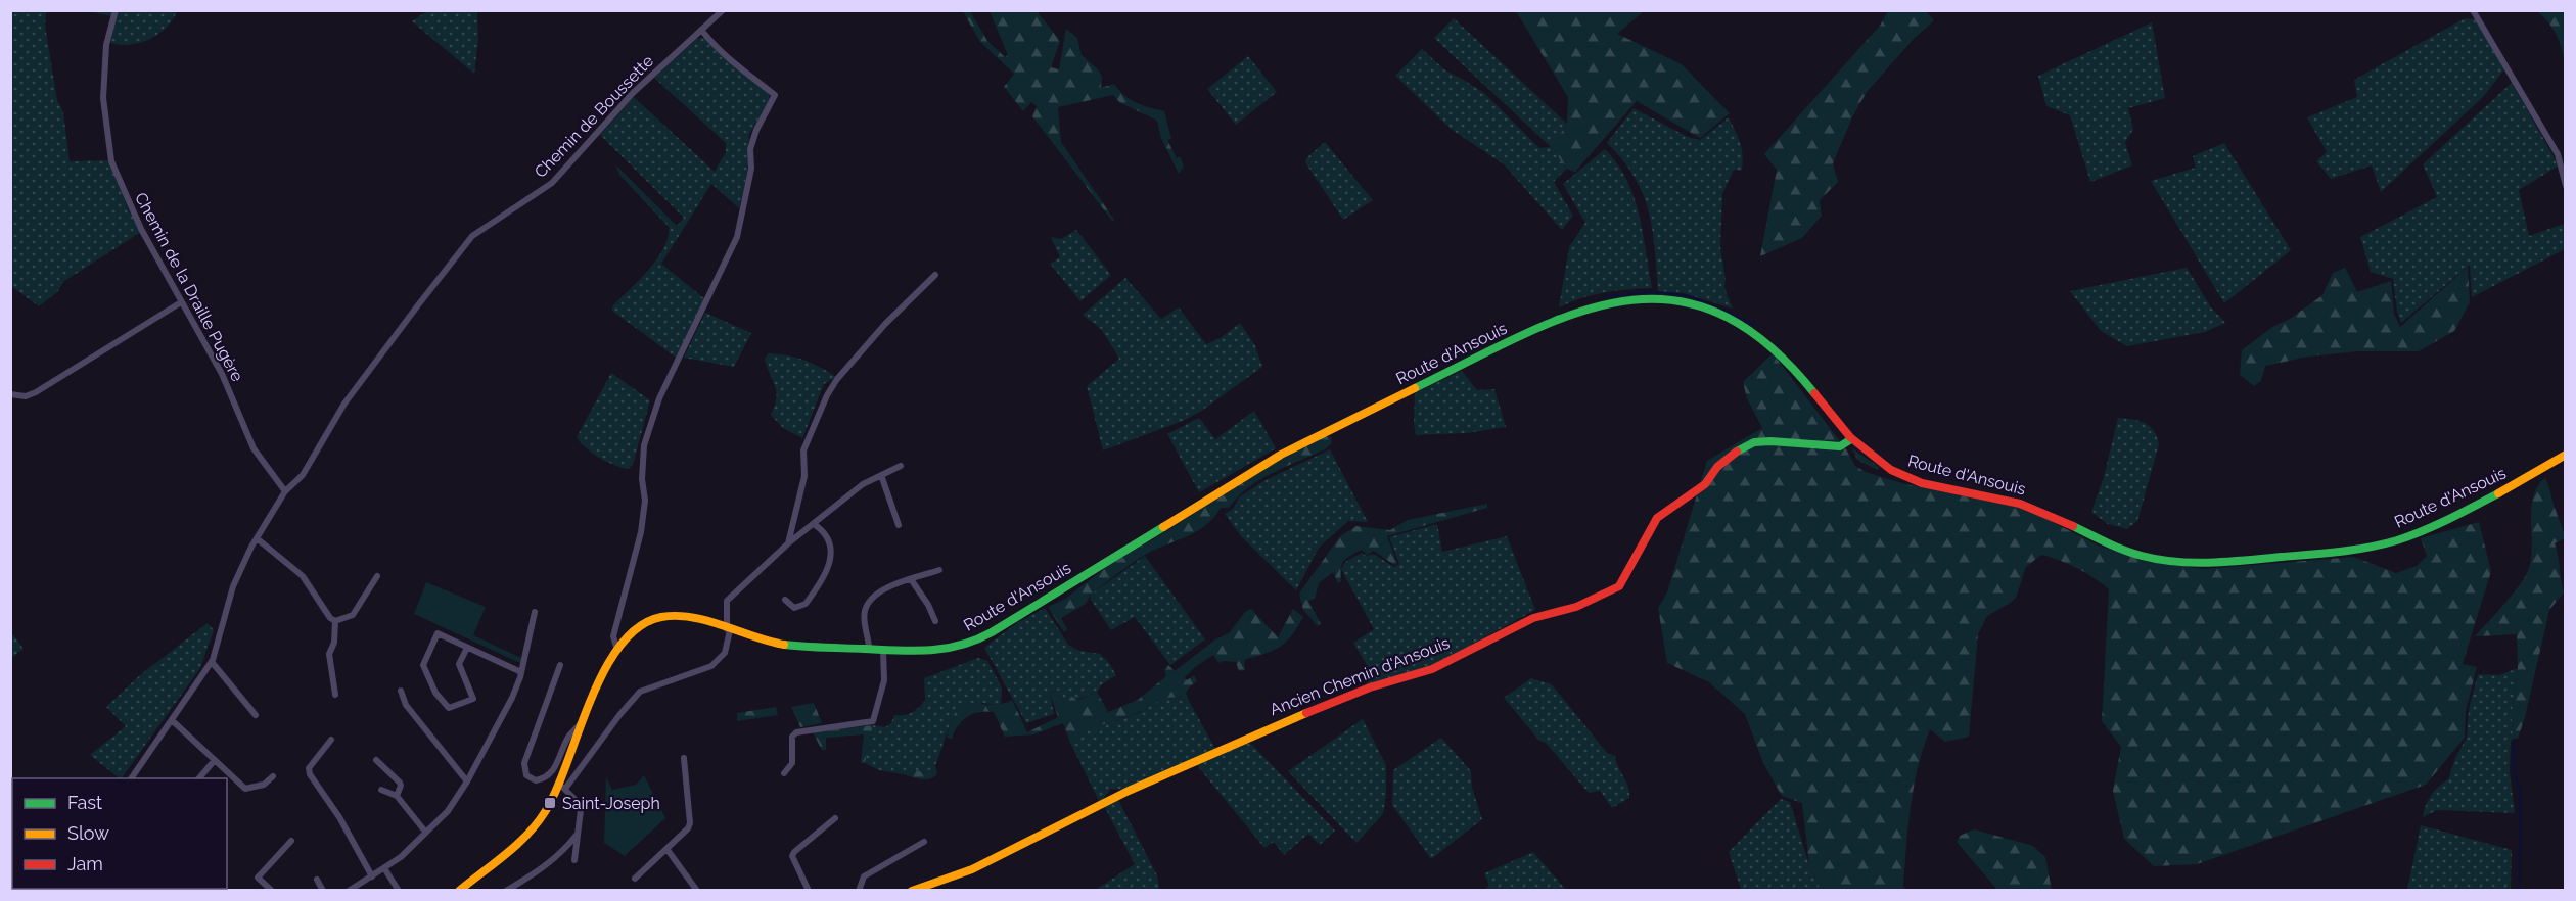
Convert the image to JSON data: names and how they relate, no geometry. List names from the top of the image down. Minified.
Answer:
{"streets":{"street":["Chemin de Boussette","Chemin de la Draille Pugère","Route d'Ansouis","Ancien Chemin d'Ansouis"]},"crossings":[["Chemin de Boussette","Chemin de la Draille Pugère"],["Route d'Ansouis","Ancien Chemin d'Ansouis"]],"places":{"transit":["Saint-Joseph"]},"legend":["Fast","Slow","Jam"]}
